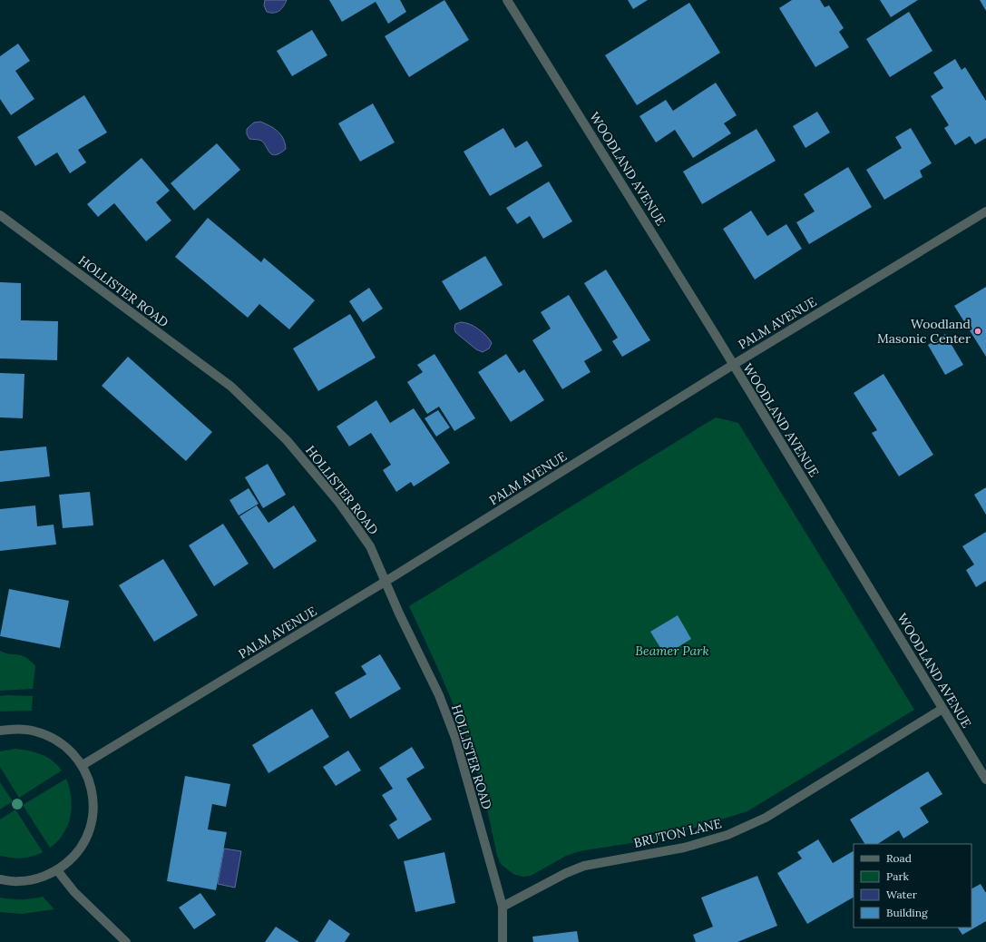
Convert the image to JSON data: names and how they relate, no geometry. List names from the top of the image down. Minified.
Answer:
{"streets":{"street":["WOODLAND AVENUE","HOLLISTER ROAD","PALM AVENUE","BRUTON LANE"]},"crossings":[["WOODLAND AVENUE","PALM AVENUE"],["WOODLAND AVENUE","BRUTON LANE"],["HOLLISTER ROAD","PALM AVENUE"],["HOLLISTER ROAD","BRUTON LANE"]],"parks":["Beamer Park"],"places":["Woodland Masonic Center"],"legend":["Road","Park","Water","Building"]}
